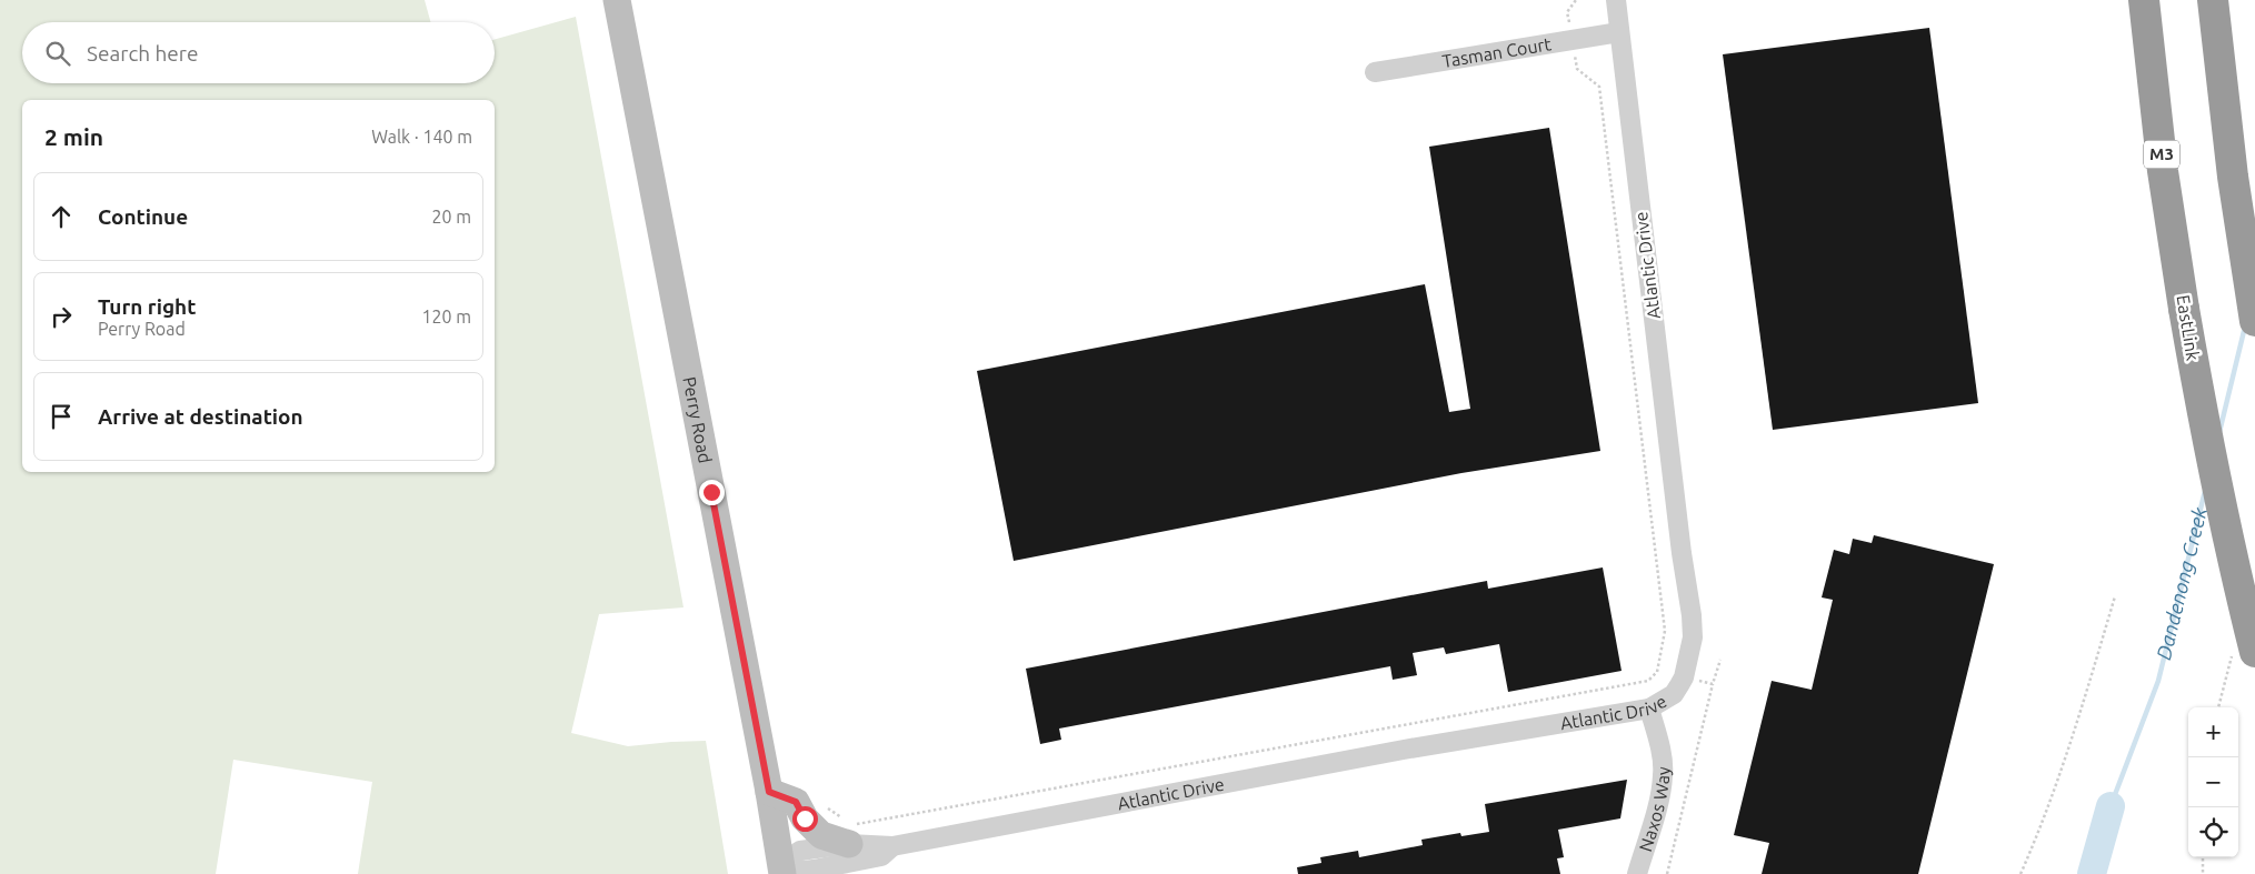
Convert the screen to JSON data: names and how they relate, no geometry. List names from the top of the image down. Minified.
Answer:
{"streets":{"highway":["M3","EastLink"],"main road":["Perry Road"],"street":["Tasman Court","Atlantic Drive","Naxos Way"]},"crossings":[["Tasman Court","Atlantic Drive"],["Atlantic Drive","Perry Road"],["Atlantic Drive","Naxos Way"]],"water":["Dandenong Creek"],"page":{"search":"Search here","heading":["2 min","Walk · 140 m"],"list":[["Continue","20 m"],["Turn right","Perry Road","120 m"],"Arrive at destination"],"map_buttons":["+","−"]}}
